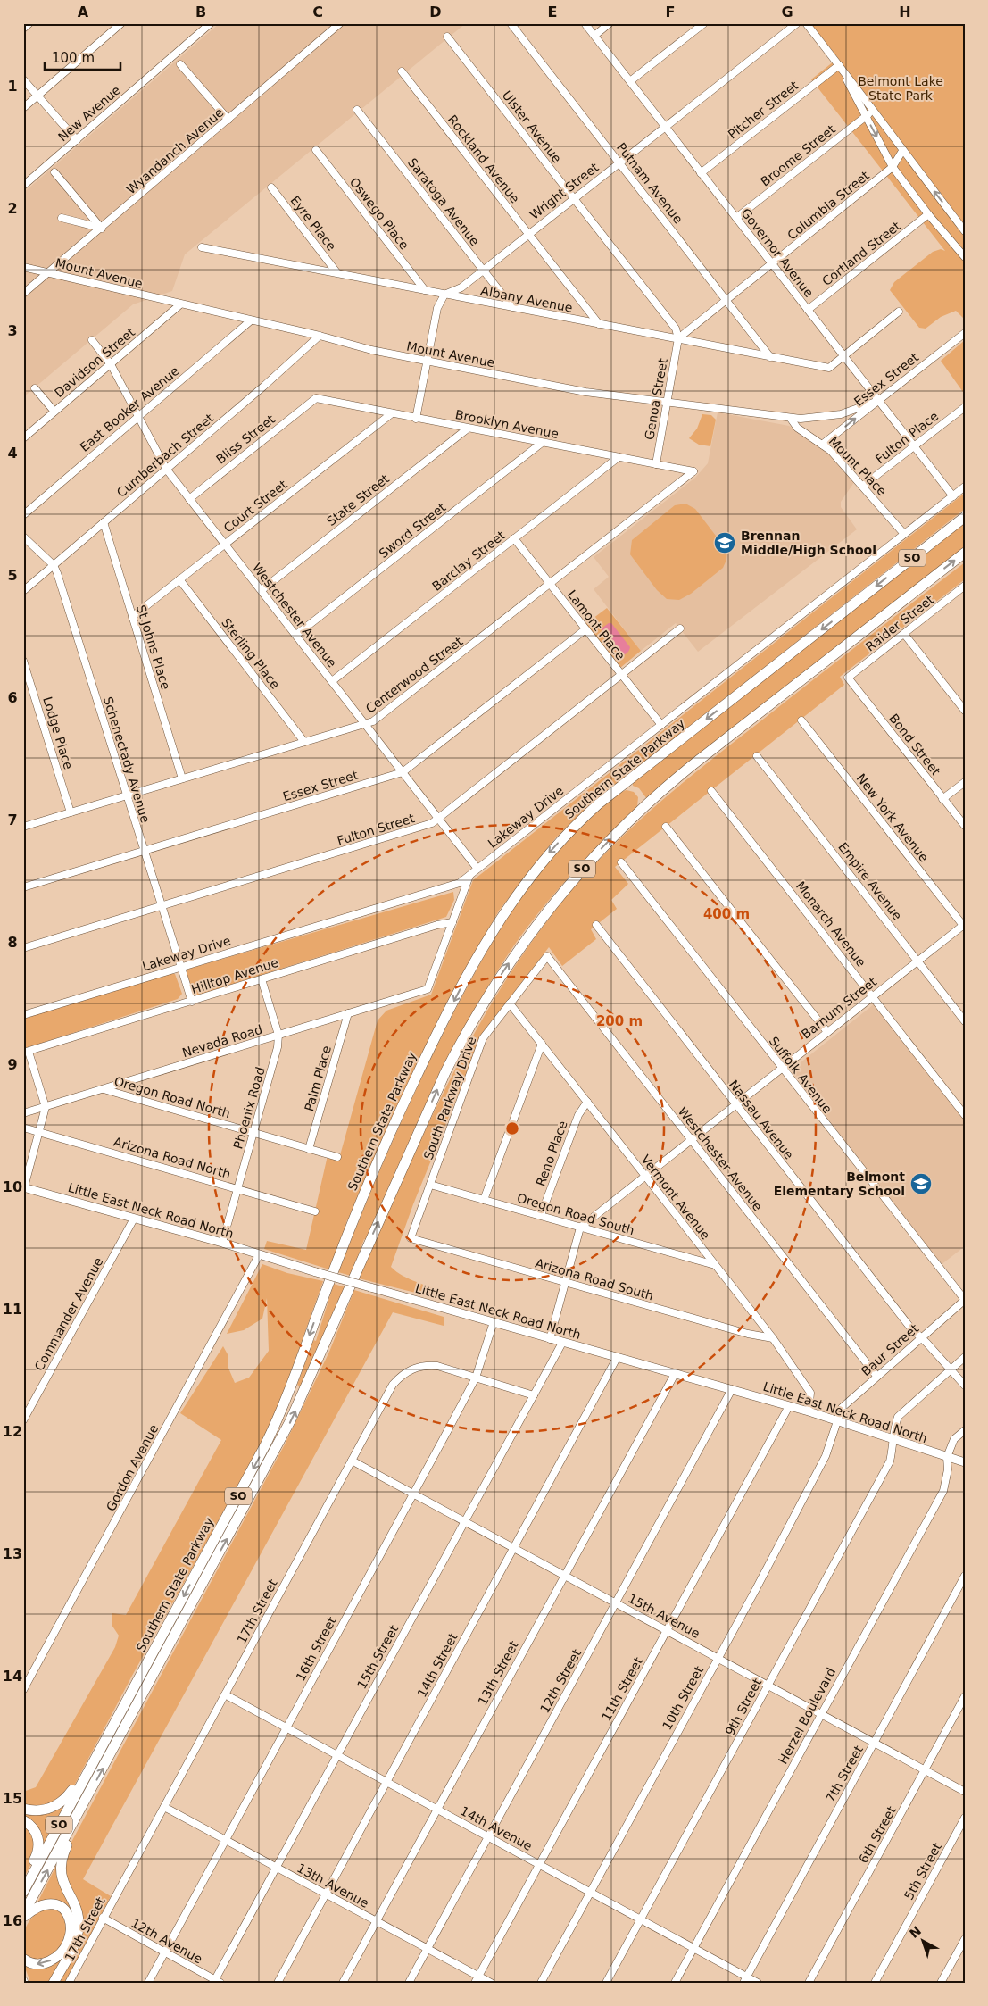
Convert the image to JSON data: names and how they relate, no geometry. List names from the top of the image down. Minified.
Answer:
{"streets":{"highway":["SO","Southern State Parkway"],"main road":["Little East Neck Road North"],"street":["Pitcher Street","New Avenue","Ulster Avenue","Wyandanch Avenue","Broome Street","Rockland Avenue","Putnam Avenue","Wright Street","Saratoga Avenue","Columbia Street","Oswego Place","Eyre Place","Governor Avenue","Cortland Street","Mount Avenue","Albany Avenue","Davidson Street","Essex Street","Genoa Street","East Booker Avenue","Brooklyn Avenue","Fulton Place","Bliss Street","Cumberbach Street","Mount Place","State Street","Court Street","Sword Street","Barclay Street","Westchester Avenue","Raider Street","Lamont Place","St Johns Place","Sterling Place","Centerwood Street","Lodge Place","Bond Street","Schenectady Avenue","Lakeway Drive","New York Avenue","Fulton Street","Empire Avenue","Monarch Avenue","Hilltop Avenue","Barnum Street","Nevada Road","Suffolk Avenue","Palm Place","Oregon Road North","South Parkway Drive","Phoenix Road","Nassau Avenue","Reno Place","Arizona Road North","Vermont Avenue","Oregon Road South","Arizona Road South","Commander Avenue","Baur Street","Gordon Avenue","17th Street","15th Avenue","16th Street","15th Street","14th Street","13th Street","12th Street","11th Street","10th Street","9th Street","Herzel Boulevard","7th Street","14th Avenue","6th Street","5th Street","13th Avenue","12th Avenue"]},"crossings":[["Pitcher Street","Governor Avenue"],["Ulster Avenue","Wright Street"],["Ulster Avenue","Columbia Street"],["Ulster Avenue","Albany Avenue"],["Ulster Avenue","Genoa Street"],["Wyandanch Avenue","Mount Avenue"],["Broome Street","Governor Avenue"],["Rockland Avenue","Wright Street"],["Rockland Avenue","Albany Avenue"],["Putnam Avenue","Wright Street"],["Putnam Avenue","Columbia Street"],["Putnam Avenue","Albany Avenue"],["Wright Street","Saratoga Avenue"],["Wright Street","Governor Avenue"],["Wright Street","Albany Avenue"],["Saratoga Avenue","Albany Avenue"],["Columbia Street","Governor Avenue"],["Columbia Street","Albany Avenue"],["Columbia Street","Genoa Street"],["Oswego Place","Albany Avenue"],["Eyre Place","Albany Avenue"],["Governor Avenue","Cortland Street"],["Governor Avenue","Mount Avenue"],["Governor Avenue","Albany Avenue"],["Governor Avenue","Essex Street"],["Governor Avenue","Fulton Place"],["Governor Avenue","Lakeway Drive"],["Mount Avenue","Davidson Street"],["Mount Avenue","Essex Street"],["Mount Avenue","Genoa Street"],["Mount Avenue","East Booker Avenue"],["Mount Avenue","Cumberbach Street"],["Mount Avenue","Mount Place"],["Albany Avenue","Genoa Street"],["Davidson Street","Westchester Avenue"],["Essex Street","Mount Place"],["Essex Street","Westchester Avenue"],["Essex Street","Lamont Place"],["Essex Street","Schenectady Avenue"],["Genoa Street","Brooklyn Avenue"],["East Booker Avenue","Westchester Avenue"],["Brooklyn Avenue","Bliss Street"],["Brooklyn Avenue","State Street"],["Brooklyn Avenue","Court Street"],["Brooklyn Avenue","Sword Street"],["Brooklyn Avenue","Barclay Street"],["Brooklyn Avenue","Centerwood Street"],["Fulton Place","Mount Place"],["Bliss Street","Westchester Avenue"],["Cumberbach Street","Westchester Avenue"],["Cumberbach Street","St Johns Place"],["Cumberbach Street","Schenectady Avenue"],["Mount Place","Lakeway Drive"],["State Street","Westchester Avenue"],["Court Street","Westchester Avenue"],["Court Street","St Johns Place"],["Court Street","Sterling Place"],["Sword Street","Westchester Avenue"],["Barclay Street","Westchester Avenue"],["Barclay Street","Lamont Place"],["Westchester Avenue","Centerwood Street"],["Westchester Avenue","Lakeway Drive"],["Westchester Avenue","Fulton Street"],["Westchester Avenue","Barnum Street"],["Westchester Avenue","South Parkway Drive"],["Westchester Avenue","Baur Street"],["Raider Street","Bond Street"],["Lamont Place","Centerwood Street"],["Lamont Place","Lakeway Drive"],["Lamont Place","Fulton Street"],["St Johns Place","Centerwood Street"],["Sterling Place","Centerwood Street"],["Centerwood Street","Lodge Place"],["Centerwood Street","Schenectady Avenue"],["Schenectady Avenue","Lakeway Drive"],["Schenectady Avenue","Fulton Street"],["Schenectady Avenue","Hilltop Avenue"],["New York Avenue","Barnum Street"],["Empire Avenue","Barnum Street"],["Monarch Avenue","Barnum Street"],["Hilltop Avenue","Nevada Road"],["Hilltop Avenue","Phoenix Road"],["Barnum Street","Suffolk Avenue"],["Barnum Street","Nassau Avenue"],["Barnum Street","Vermont Avenue"],["Barnum Street","Oregon Road South"],["Nevada Road","Palm Place"],["Nevada Road","Oregon Road North"],["Nevada Road","Phoenix Road"],["Suffolk Avenue","Baur Street"],["Palm Place","Oregon Road North"],["Oregon Road North","Phoenix Road"],["South Parkway Drive","Vermont Avenue"],["South Parkway Drive","Oregon Road South"],["South Parkway Drive","Arizona Road South"],["Phoenix Road","Arizona Road North"],["Phoenix Road","Little East Neck Road North"],["Nassau Avenue","Baur Street"],["Nassau Avenue","9th Street"],["Reno Place","Vermont Avenue"],["Reno Place","Oregon Road South"],["Vermont Avenue","Little East Neck Road North"],["Vermont Avenue","Oregon Road South"],["Vermont Avenue","Arizona Road South"],["Little East Neck Road North","Commander Avenue"],["Little East Neck Road North","Baur Street"],["Little East Neck Road North","Gordon Avenue"],["Little East Neck Road North","16th Street"],["Little East Neck Road North","15th Street"],["Little East Neck Road North","14th Street"],["Little East Neck Road North","13th Street"],["Little East Neck Road North","12th Street"],["Little East Neck Road North","11th Street"],["Little East Neck Road North","10th Street"],["Little East Neck Road North","9th Street"],["Little East Neck Road North","Herzel Boulevard"],["Baur Street","10th Street"],["17th Street","15th Avenue"],["17th Street","16th Street"],["17th Street","15th Street"],["17th Street","14th Avenue"],["17th Street","13th Avenue"],["17th Street","12th Avenue"],["15th Avenue","16th Street"],["15th Avenue","15th Street"],["15th Avenue","14th Street"],["15th Avenue","13th Street"],["15th Avenue","12th Street"],["15th Avenue","11th Street"],["15th Avenue","10th Street"],["15th Avenue","9th Street"],["15th Avenue","Herzel Boulevard"],["15th Avenue","7th Street"],["15th Avenue","6th Street"],["16th Street","14th Avenue"],["16th Street","13th Avenue"],["16th Street","12th Avenue"],["15th Street","14th Avenue"],["15th Street","13th Avenue"],["15th Street","12th Avenue"],["14th Street","14th Avenue"],["14th Street","13th Avenue"],["13th Street","14th Avenue"],["13th Street","13th Avenue"],["12th Street","14th Avenue"],["12th Street","13th Avenue"],["11th Street","14th Avenue"],["11th Street","13th Avenue"],["10th Street","14th Avenue"],["9th Street","14th Avenue"],["Herzel Boulevard","14th Avenue"],["7th Street","14th Avenue"]],"parks":["Belmont Lake State Park"],"places":{"school or university":["Brennan Middle/High School","Belmont Elementary School"]},"scale_bar":"100 m","north":"top left","grid":{"columns":["A","B","C","D","E","F","G","H"],"rows":["1","2","3","4","5","6","7","8","9","10","11","12","13","14","15","16"]},"rings":["400 m","200 m"]}
